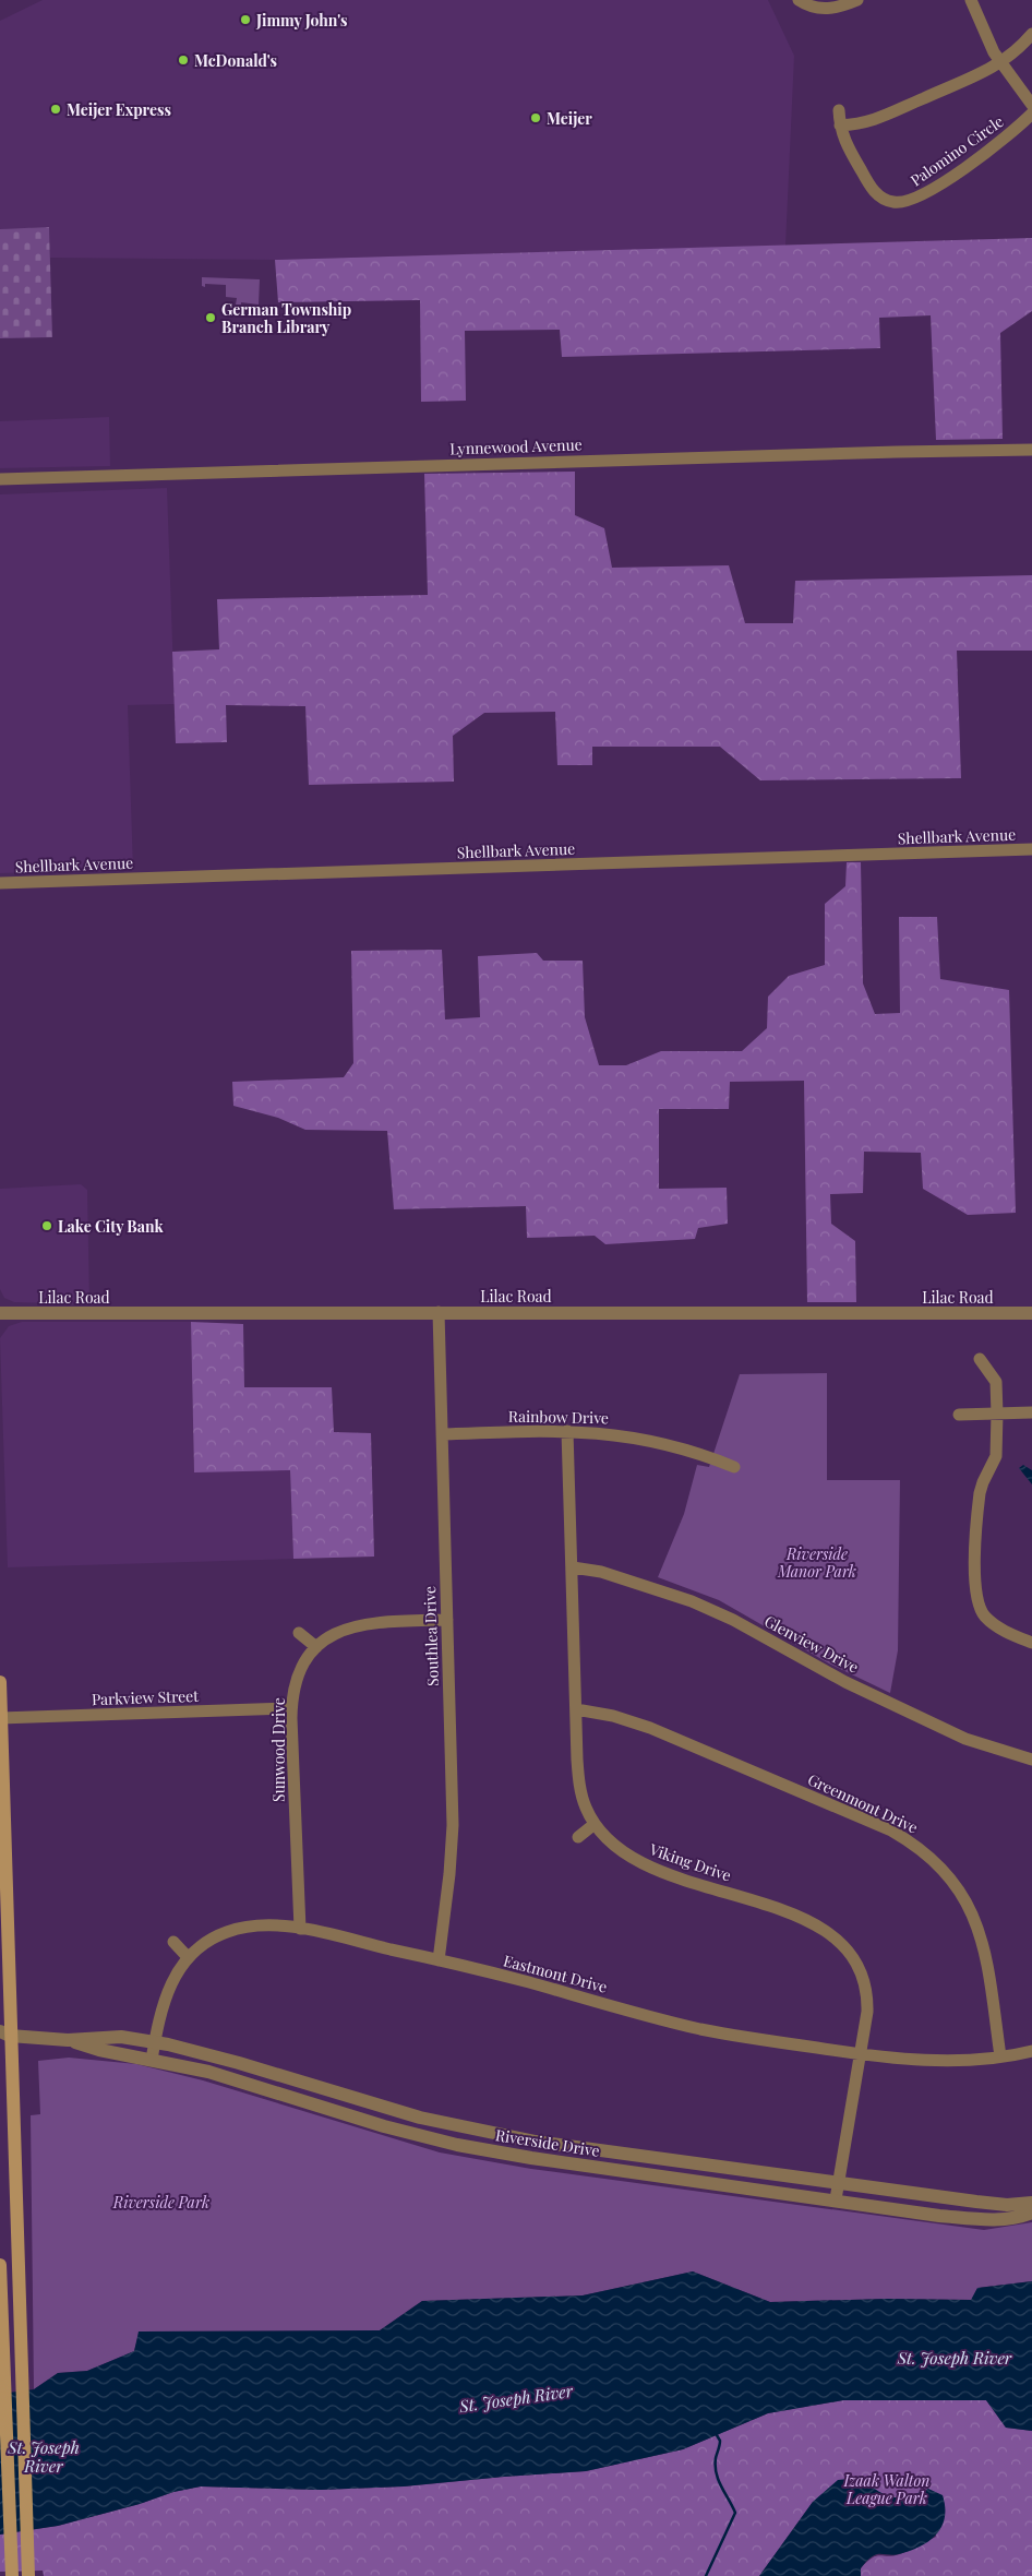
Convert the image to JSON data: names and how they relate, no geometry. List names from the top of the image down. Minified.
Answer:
{"streets":{"street":["Palomino Circle","Lynnewood Avenue","Shellbark Avenue","Lilac Road","Rainbow Drive","Southlea Drive","Glenview Drive","Parkview Street","Sunwood Drive","Greenmont Drive","Viking Drive","Eastmont Drive","Riverside Drive"]},"crossings":[["Lilac Road","Southlea Drive"],["Rainbow Drive","Southlea Drive"],["Rainbow Drive","Viking Drive"],["Southlea Drive","Sunwood Drive"],["Southlea Drive","Eastmont Drive"],["Glenview Drive","Viking Drive"],["Parkview Street","Sunwood Drive"],["Sunwood Drive","Eastmont Drive"],["Greenmont Drive","Viking Drive"],["Greenmont Drive","Eastmont Drive"],["Viking Drive","Eastmont Drive"],["Viking Drive","Riverside Drive"],["Eastmont Drive","Riverside Drive"]],"water":["St. Joseph River"],"parks":["Riverside Manor Park","Riverside Park","Izaak Walton League Park"],"places":["Jimmy John's","McDonald's","Meijer Express","Meijer","German Township Branch Library","Lake City Bank"]}
